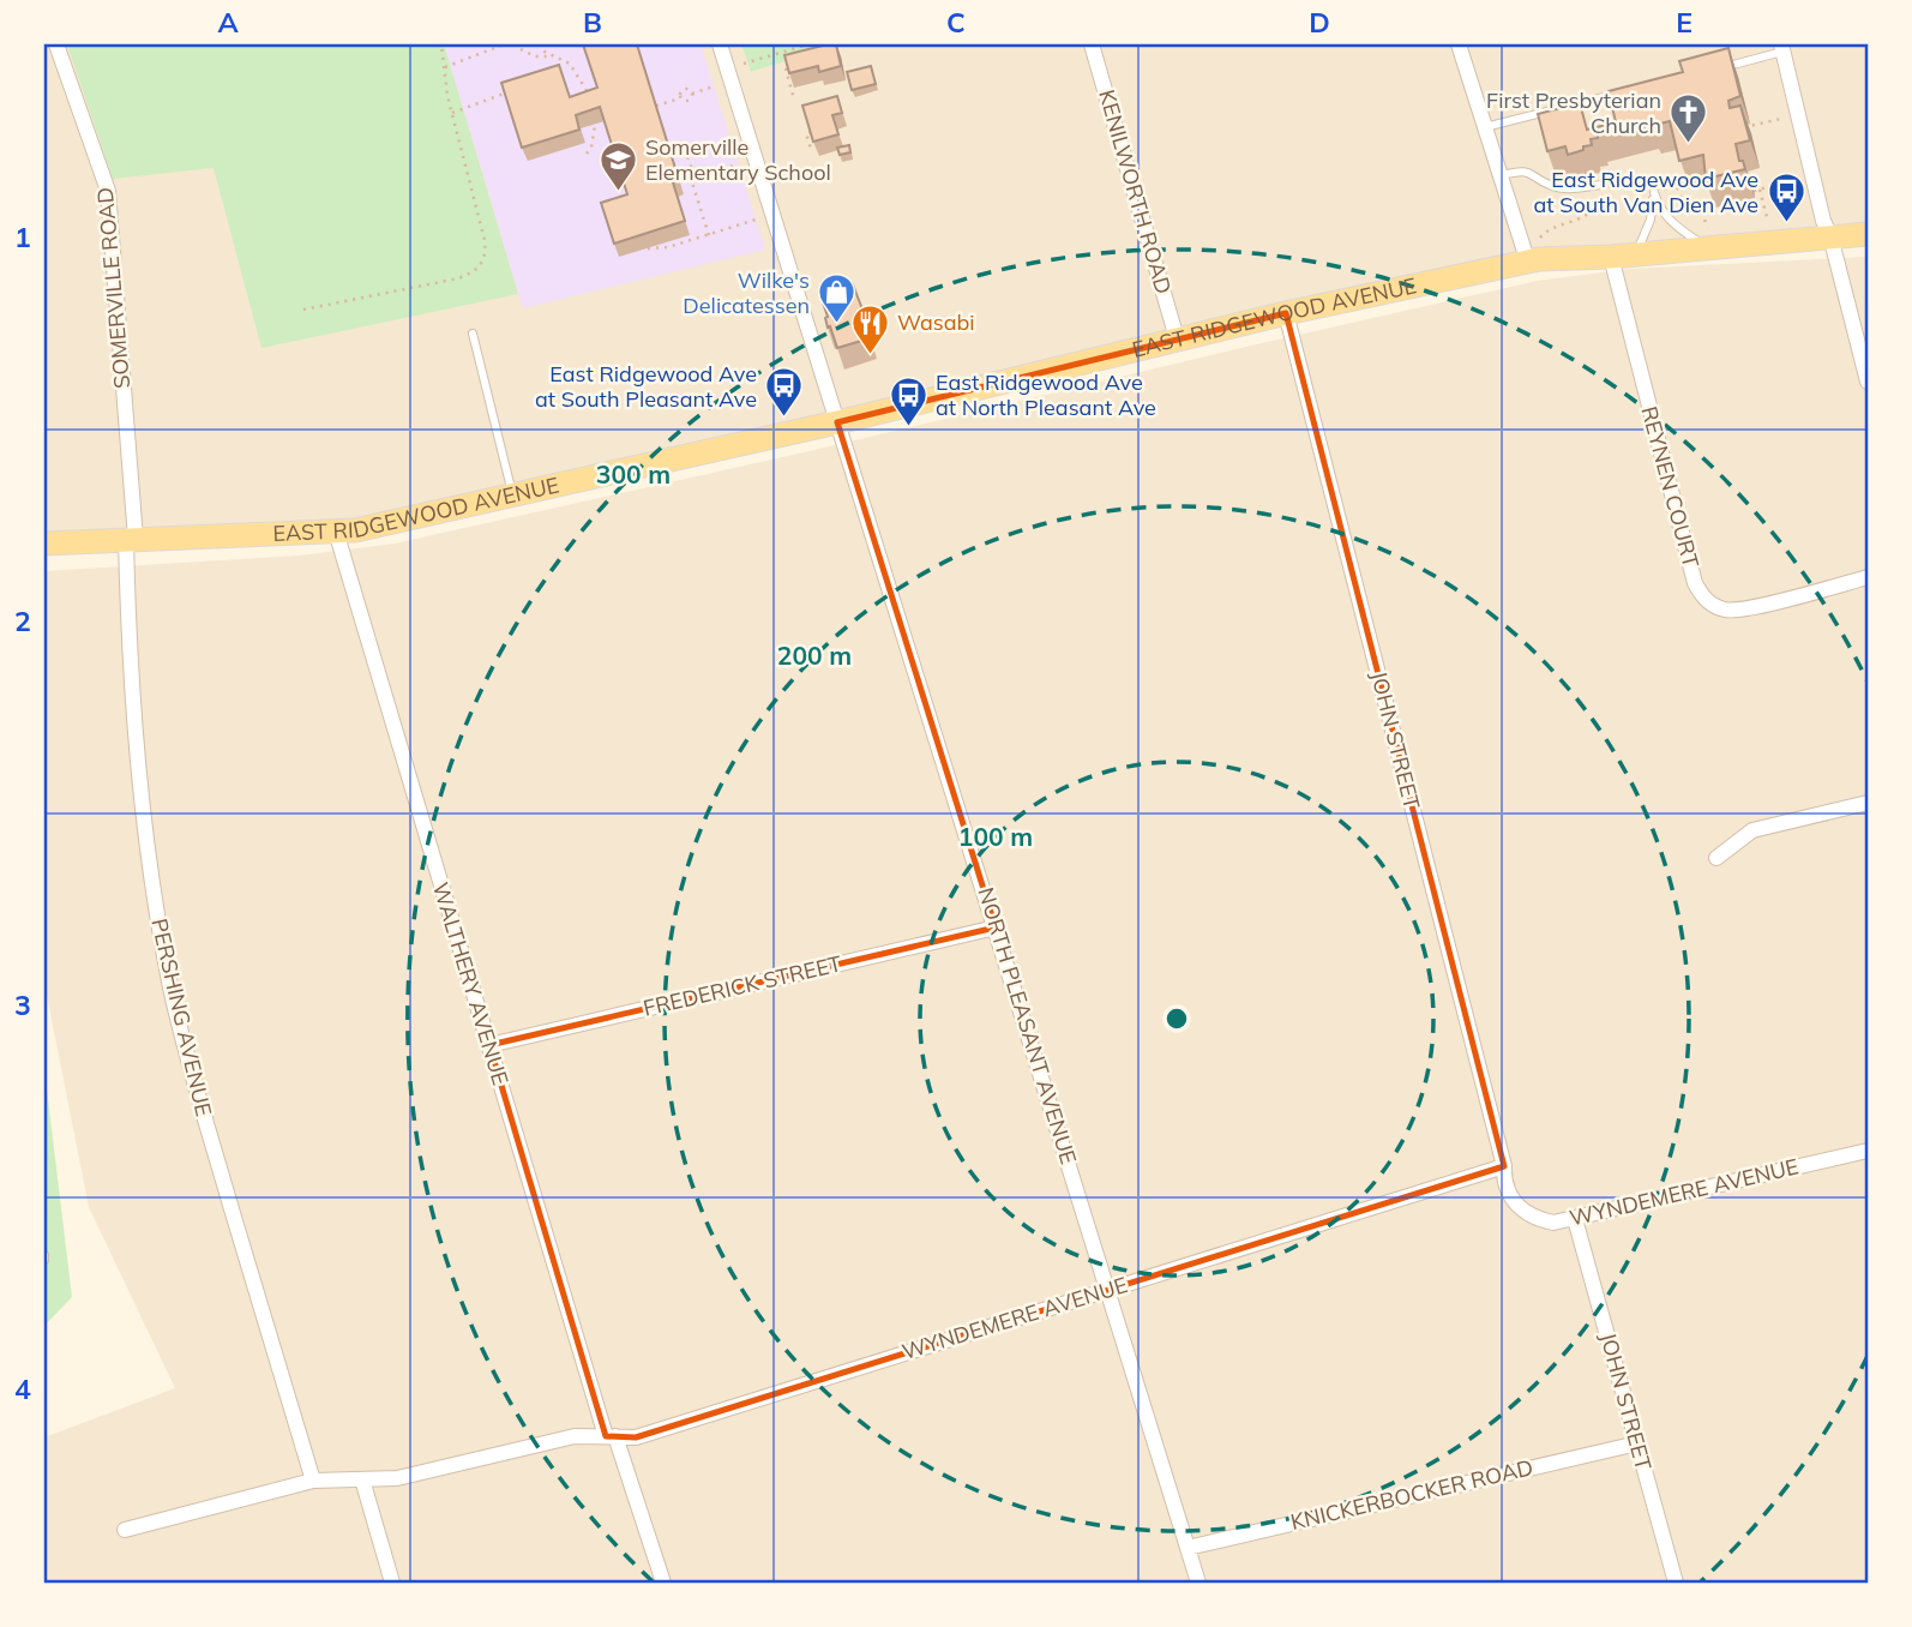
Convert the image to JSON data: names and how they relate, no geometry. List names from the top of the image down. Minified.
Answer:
{"streets":{"main road":["EAST RIDGEWOOD AVENUE"],"street":["KENILWORTH ROAD","SOMERVILLE ROAD","REYNEN COURT","JOHN STREET","WALTHERY AVENUE","FREDERICK STREET","PERSHING AVENUE","NORTH PLEASANT AVENUE","WYNDEMERE AVENUE","KNICKERBOCKER ROAD"]},"crossings":[["KENILWORTH ROAD","EAST RIDGEWOOD AVENUE"],["SOMERVILLE ROAD","EAST RIDGEWOOD AVENUE"],["SOMERVILLE ROAD","PERSHING AVENUE"],["EAST RIDGEWOOD AVENUE","REYNEN COURT"],["EAST RIDGEWOOD AVENUE","JOHN STREET"],["EAST RIDGEWOOD AVENUE","WALTHERY AVENUE"],["EAST RIDGEWOOD AVENUE","PERSHING AVENUE"],["EAST RIDGEWOOD AVENUE","NORTH PLEASANT AVENUE"],["JOHN STREET","WYNDEMERE AVENUE"],["JOHN STREET","KNICKERBOCKER ROAD"],["WALTHERY AVENUE","FREDERICK STREET"],["WALTHERY AVENUE","WYNDEMERE AVENUE"],["FREDERICK STREET","NORTH PLEASANT AVENUE"],["PERSHING AVENUE","WYNDEMERE AVENUE"],["NORTH PLEASANT AVENUE","WYNDEMERE AVENUE"],["NORTH PLEASANT AVENUE","KNICKERBOCKER ROAD"]],"places":{"church":["First Presbyterian Church"],"school or university":["Somerville Elementary School"],"bus stop":["East Ridgewood Ave at South Van Dien Ave","East Ridgewood Ave at South Pleasant Ave","East Ridgewood Ave at North Pleasant Ave"],"shop":["Wilke's Delicatessen"],"restaurant":["Wasabi"]},"grid":{"columns":["A","B","C","D","E"],"rows":["1","2","3","4"]},"rings":["300 m","200 m","100 m"]}
